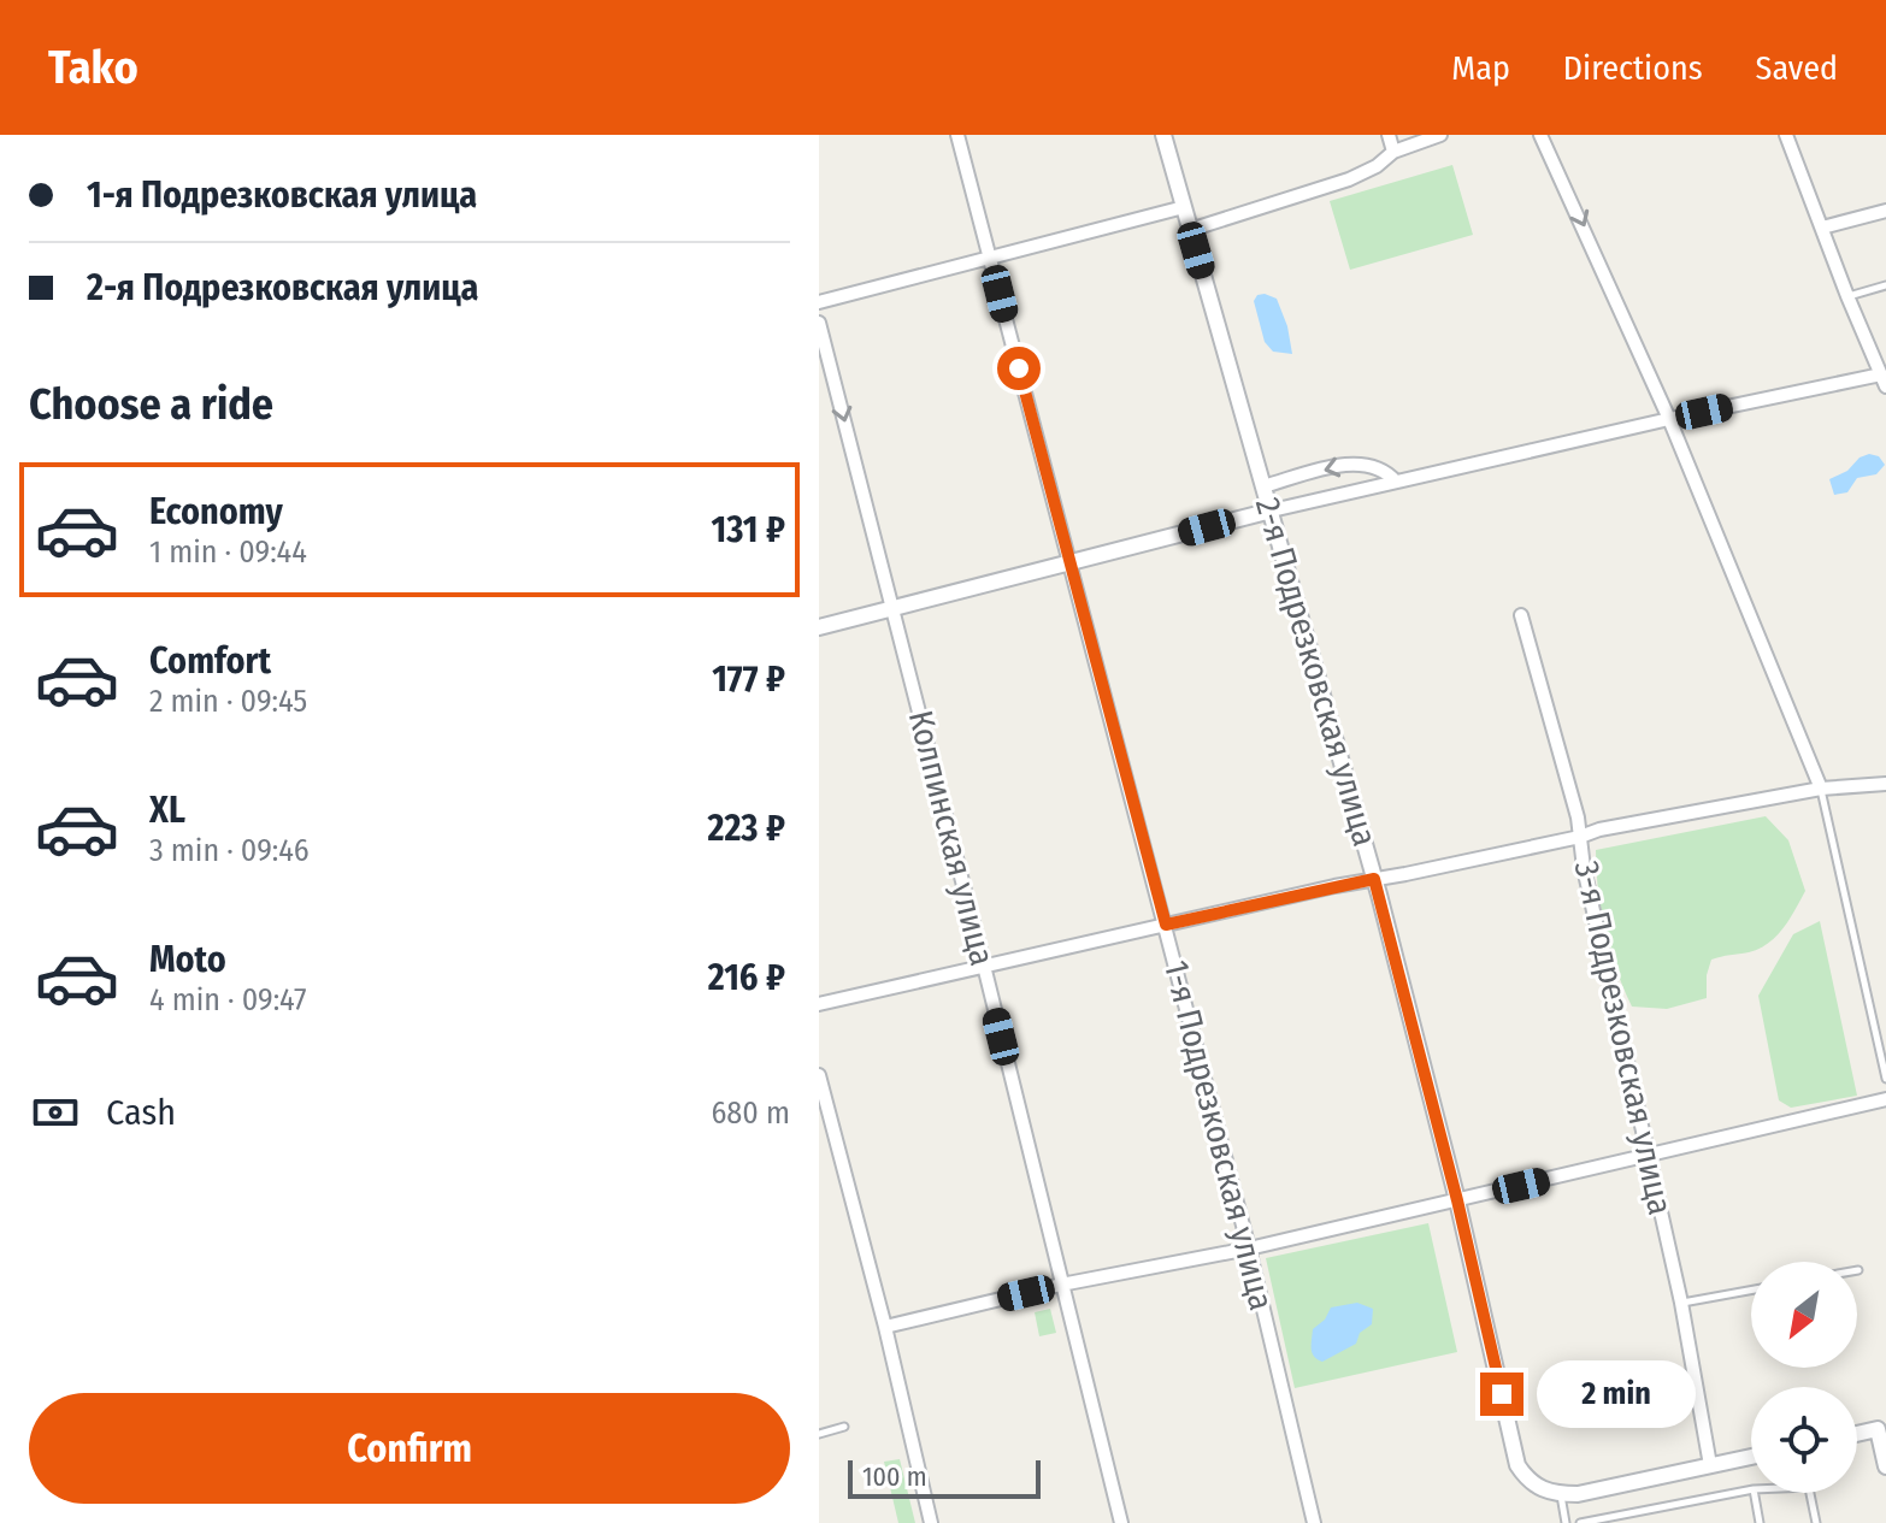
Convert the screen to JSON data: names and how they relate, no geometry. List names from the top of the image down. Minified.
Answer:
{"streets":{"street":["2-я Подрезковская улица","Колпинская улица","3-я Подрезковская улица","1-я Подрезковская улица"]},"scale_bar":"100 m","north":"bottom left","page":{"header":"Tako","nav":["Map","Directions","Saved"],"banner":["1-я Подрезковская улица","2-я Подрезковская улица"],"heading":"Choose a ride","list":[{"name":"Economy","note":"1 min · 09:44","value":"131 ₽"},{"name":"Comfort","note":"2 min · 09:45","value":"177 ₽"},{"name":"XL","note":"3 min · 09:46","value":"223 ₽"},{"name":"Moto","note":"4 min · 09:47","value":"216 ₽"}],"pay":["Cash","680 m"],"bubble":"2 min","buttons":"Confirm","scale":"100 m"}}
